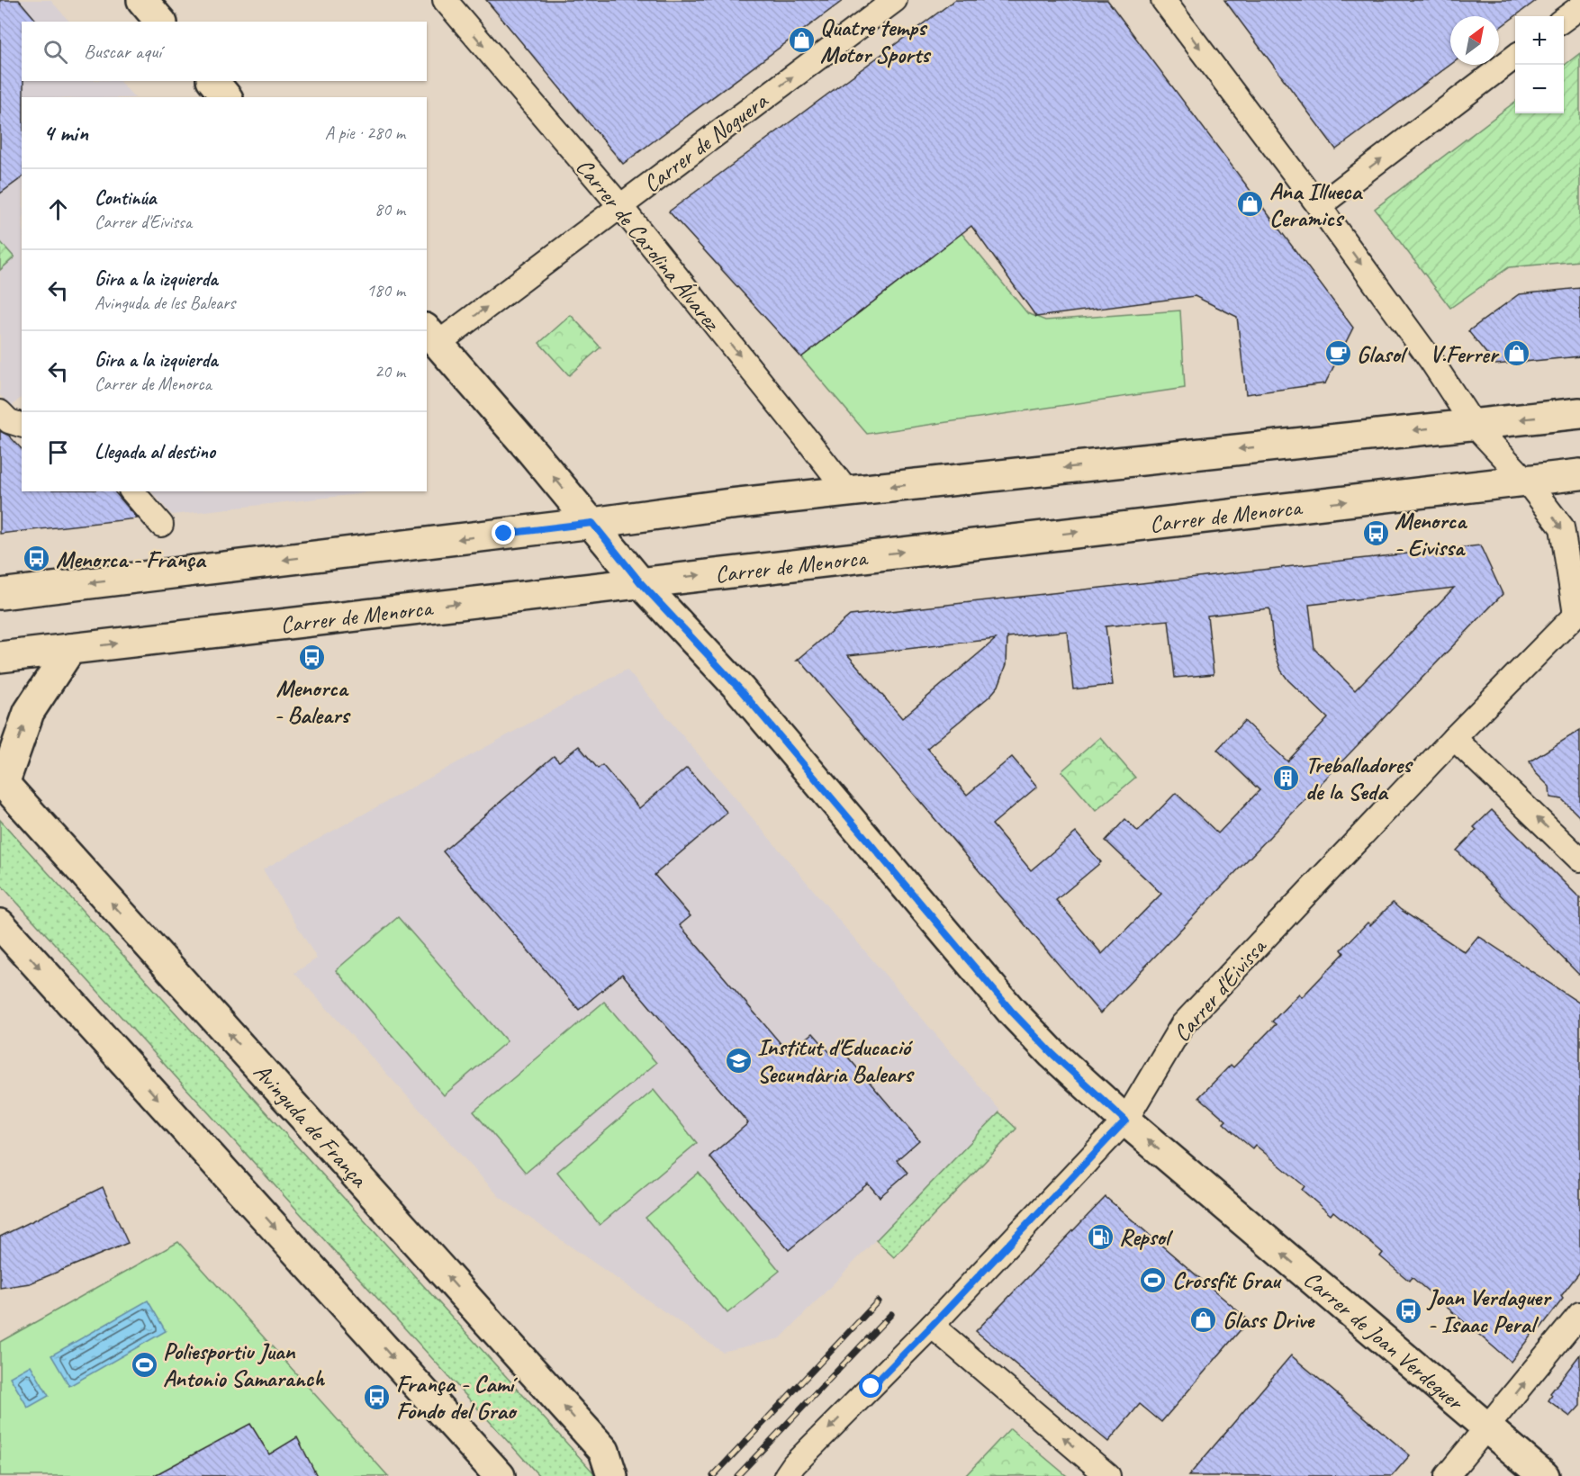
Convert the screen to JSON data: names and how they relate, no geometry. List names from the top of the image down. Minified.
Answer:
{"streets":{"main road":["Carrer de Menorca","Avinguda de França","Carrer de Joan Verdeguer"],"street":["Carrer de Noguera","Carrer de Carolina Álvarez","Carrer d'Eivissa"]},"crossings":[["Carrer de Noguera","Carrer de Carolina Álvarez"],["Carrer de Noguera","Carrer de Joan Verdeguer"],["Carrer de Menorca","Carrer de Joan Verdeguer"],["Carrer d'Eivissa","Carrer de Joan Verdeguer"]],"one_way":["Carrer de Noguera","Carrer de Carolina Álvarez","Carrer de Joan Verdeguer"],"places":{"shop":["Quatre temps Motor Sports","Ana Illueca Ceramics","V.Ferrer","Glass Drive"],"cafe":["Glasol"],"bus stop":["Menorca - Eivissa","Menorca - França","Menorca - Balears","Joan Verdaguer - Isaac Peral","França - Camí Fondo del Grao"],"building":["Treballadores de la Seda"],"school or university":["Institut d'Educació Secundària Balears"],"fuel station":["Repsol"],"sports":["Crossfit Grau","Poliesportiu Juan Antonio Samaranch"]},"north":"top right","page":{"map_buttons":["+","−"],"search":"Buscar aquí","heading":["4 min","A pie · 280 m"],"list":[["Continúa","Carrer d'Eivissa","80 m"],["Gira a la izquierda","Avinguda de les Balears","180 m"],["Gira a la izquierda","Carrer de Menorca","20 m"],"Llegada al destino"]}}
